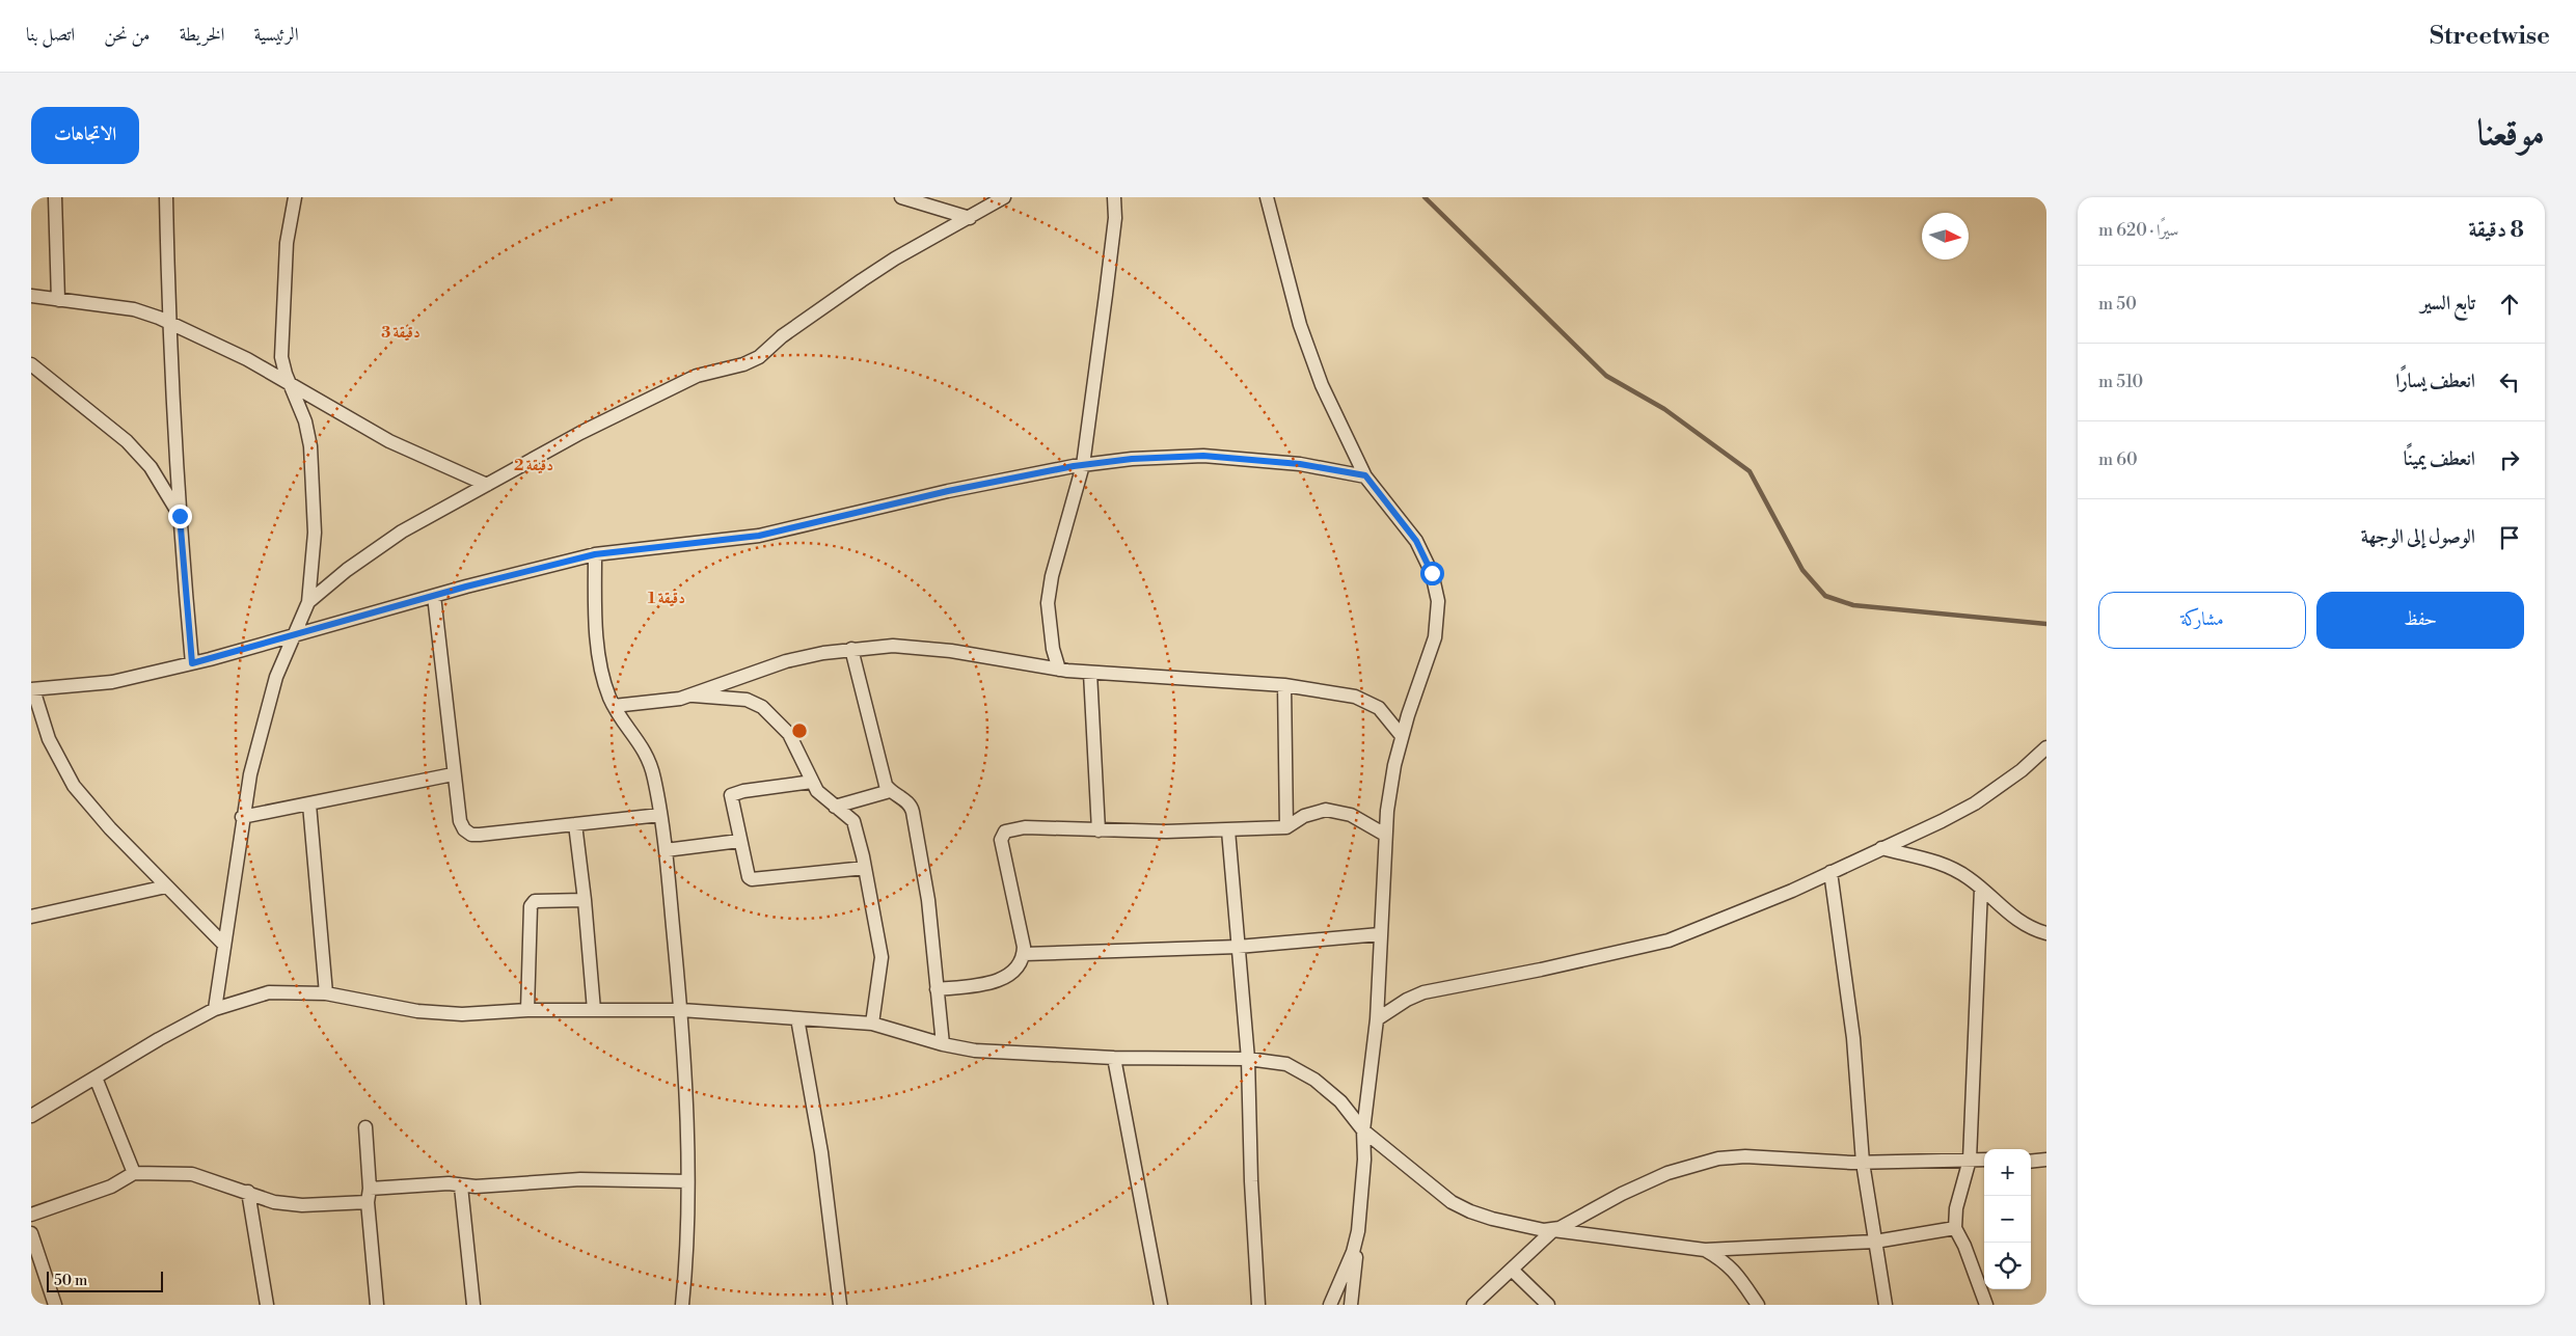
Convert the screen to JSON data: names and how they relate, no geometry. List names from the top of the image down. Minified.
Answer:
{"scale_bar":"50 m","north":"right","page":{"header":"Streetwise","nav":["الرئيسية","الخريطة","من نحن","اتصل بنا"],"title":"موقعنا","buttons":["الاتجاهات",["حفظ","مشاركة"]],"heading":["8 دقيقة","سيرًا · 620 m"],"list":[["تابع السير","50 m"],["انعطف يسارًا","510 m"],["انعطف يمينًا","60 m"],"الوصول إلى الوجهة"],"map_buttons":["+","−"],"scale":"50 m"},"rings":["3 دقيقة","2 دقيقة","1 دقيقة"]}
